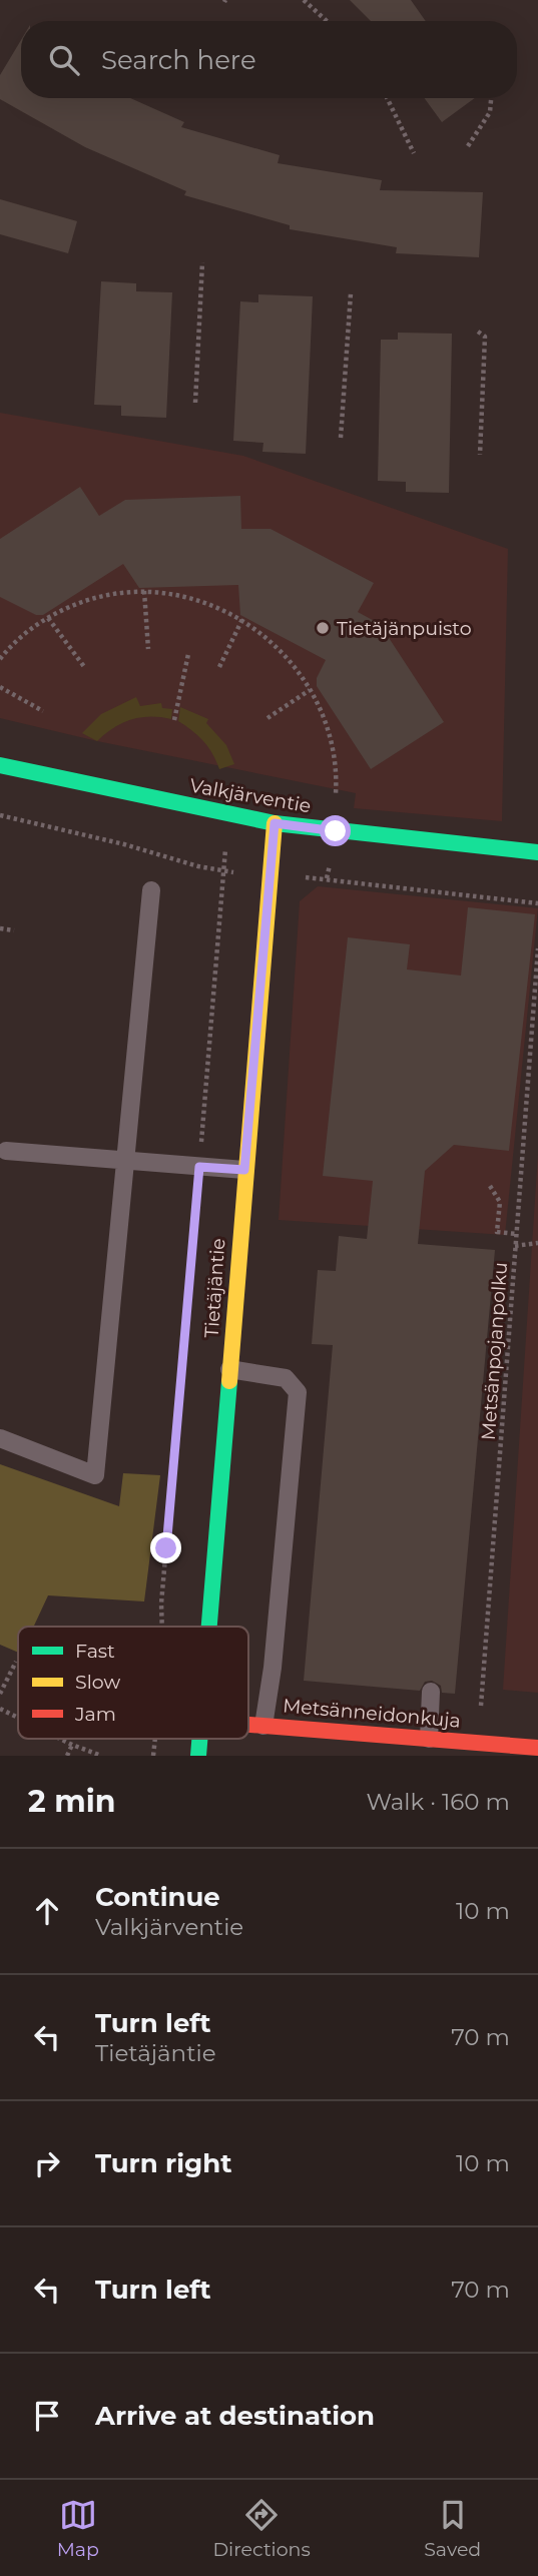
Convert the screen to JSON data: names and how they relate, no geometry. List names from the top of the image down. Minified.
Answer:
{"streets":{"street":["Valkjärventie","Tietäjäntie","Metsänneidonkuja"],"path":["Metsänpojanpolku"]},"crossings":[["Valkjärventie","Tietäjäntie"],["Metsänpojanpolku","Metsänneidonkuja"]],"places":["Tietäjänpuisto"],"legend":["Fast","Slow","Jam"],"page":{"search":"Search here","heading":["2 min","Walk · 160 m"],"list":[["Continue","Valkjärventie","10 m"],["Turn left","Tietäjäntie","70 m"],["Turn right","10 m"],["Turn left","70 m"],"Arrive at destination"],"nav":["Map","Directions","Saved"]}}
